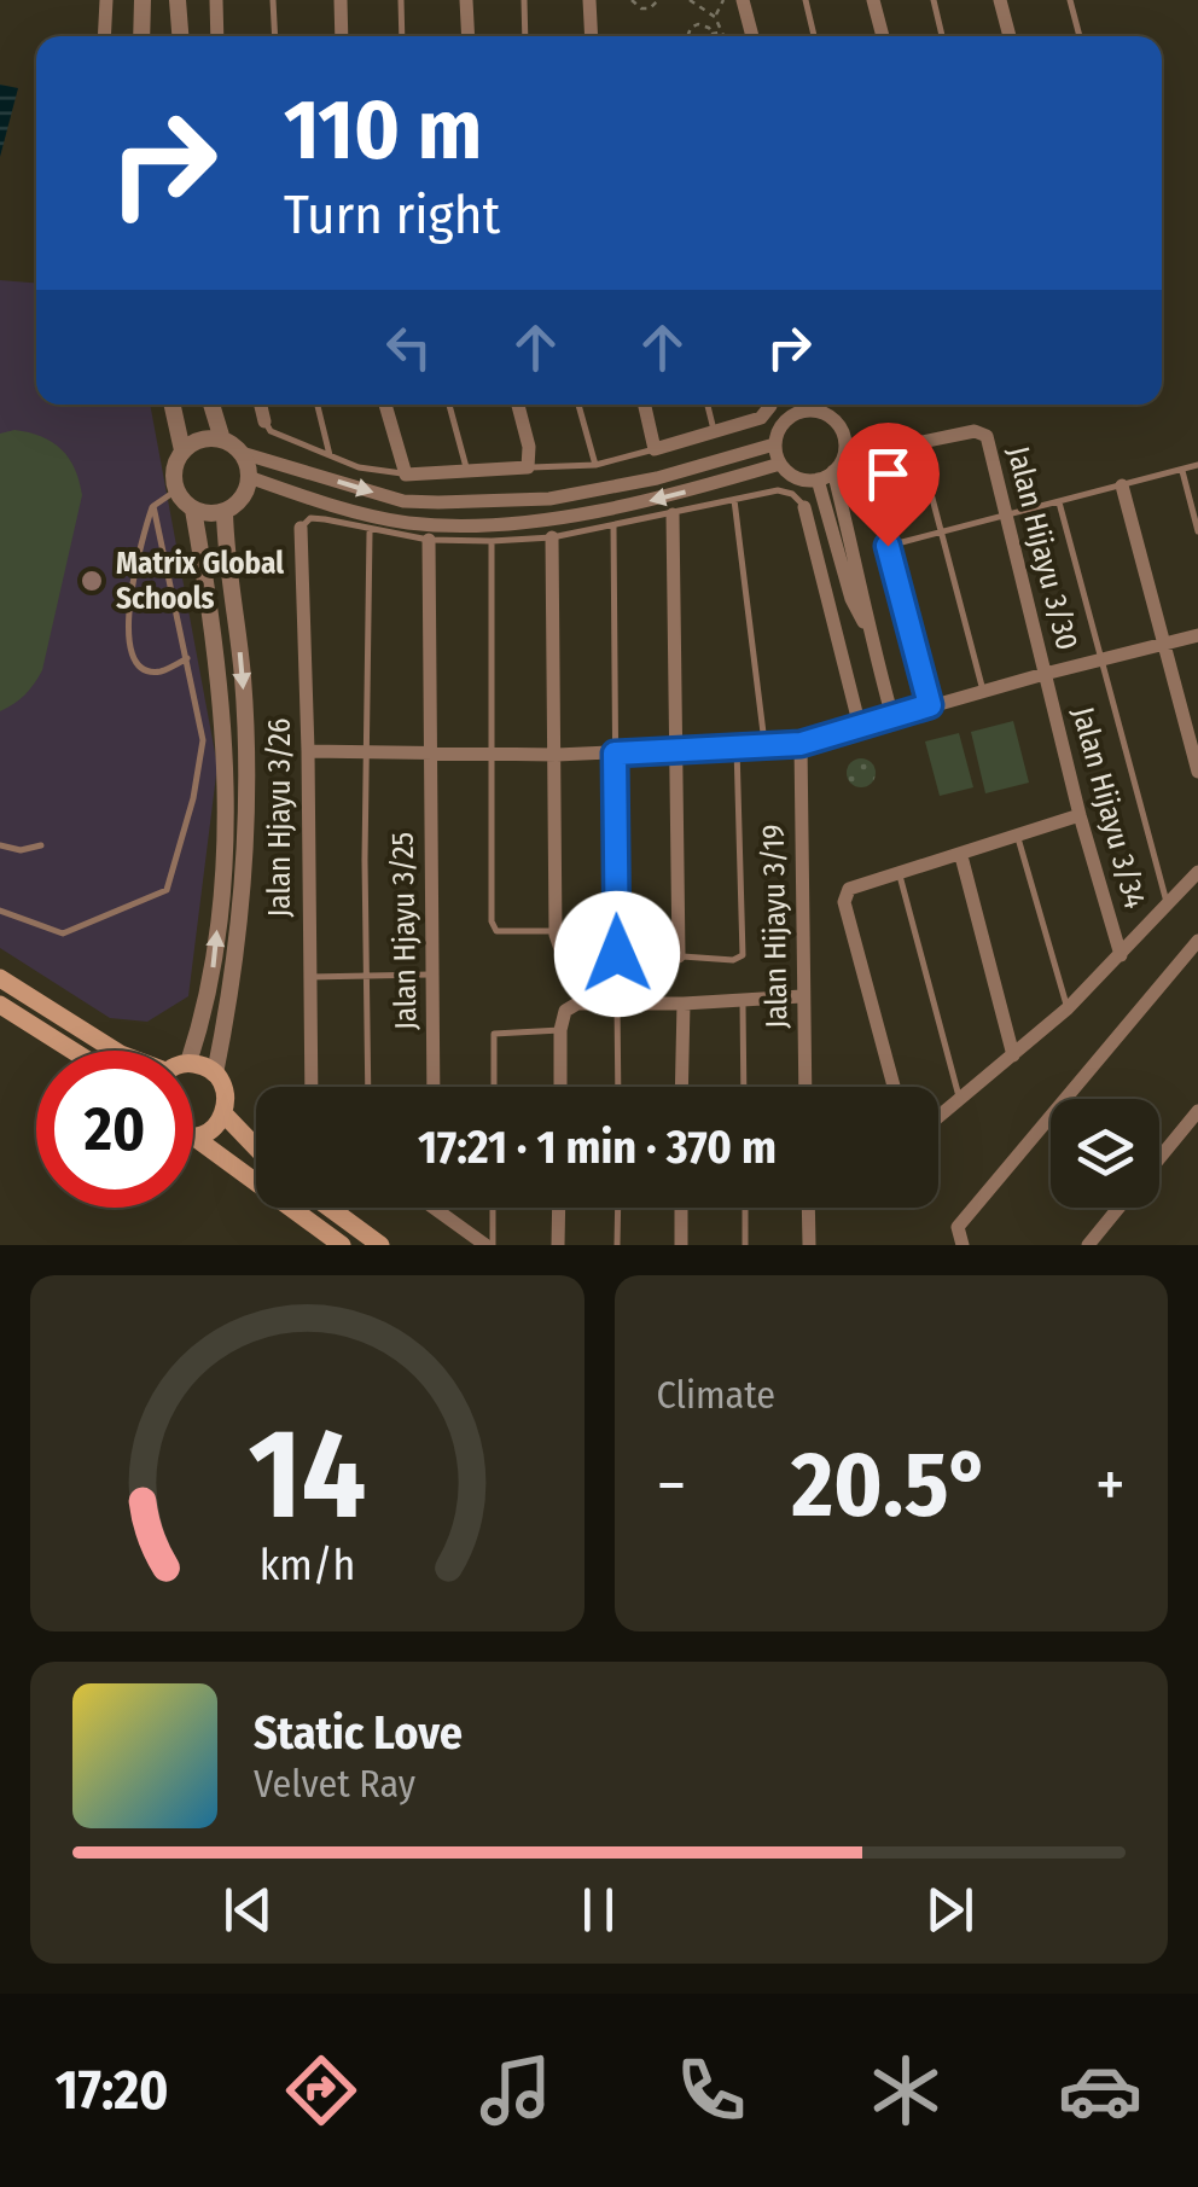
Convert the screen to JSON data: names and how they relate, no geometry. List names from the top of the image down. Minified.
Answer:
{"streets":{"street":["Jalan Hijayu 3/30","Jalan Hijayu 3/34","Jalan Hjayu 3/26","Jalan Hijayu 3/19","Jalan Hjayu 3/25"]},"crossings":[["Jalan Hijayu 3/30","Jalan Hijayu 3/34"]],"places":["Matrix Global Schools"],"page":{"turn":["110 m","Turn right"],"limit":"20","trip":"17:21 · 1 min · 370 m","tile":"Climate","heat":["−","20.5°","+"],"song":["Static Love","Velvet Ray"],"tabs":"17:20","gauge":["14","km/h"]}}
